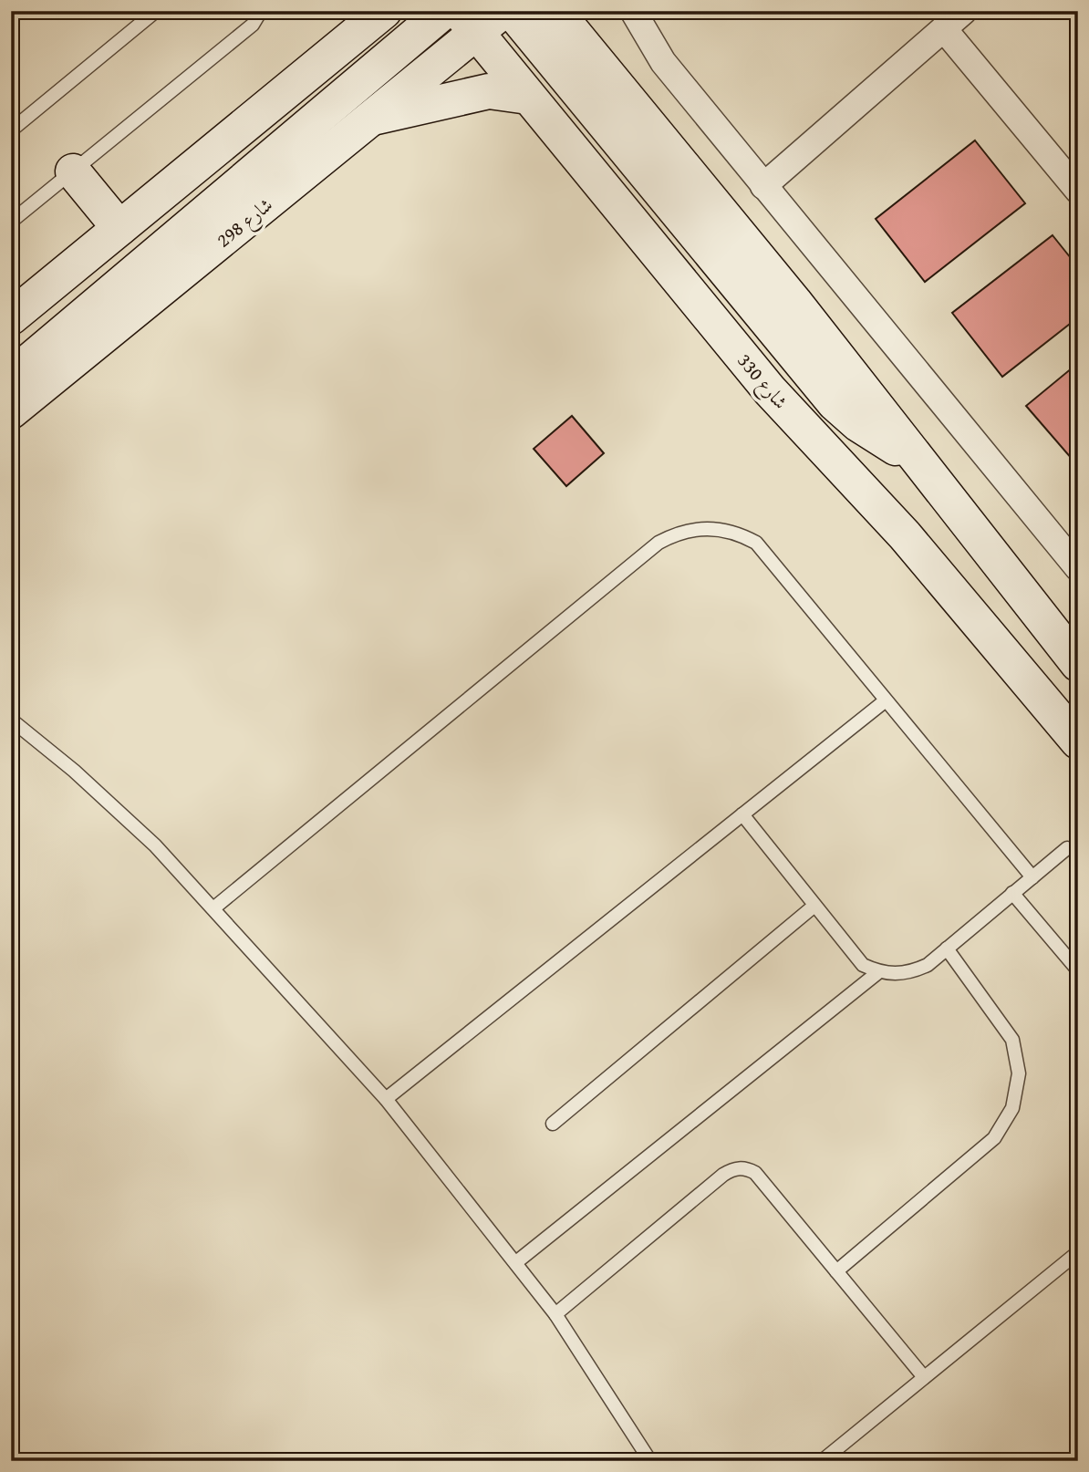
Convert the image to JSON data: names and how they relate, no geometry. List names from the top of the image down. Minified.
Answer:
{"streets":{"street":["شارع 298","شارع 330"]},"crossings":[["شارع 298","شارع 330"]]}
